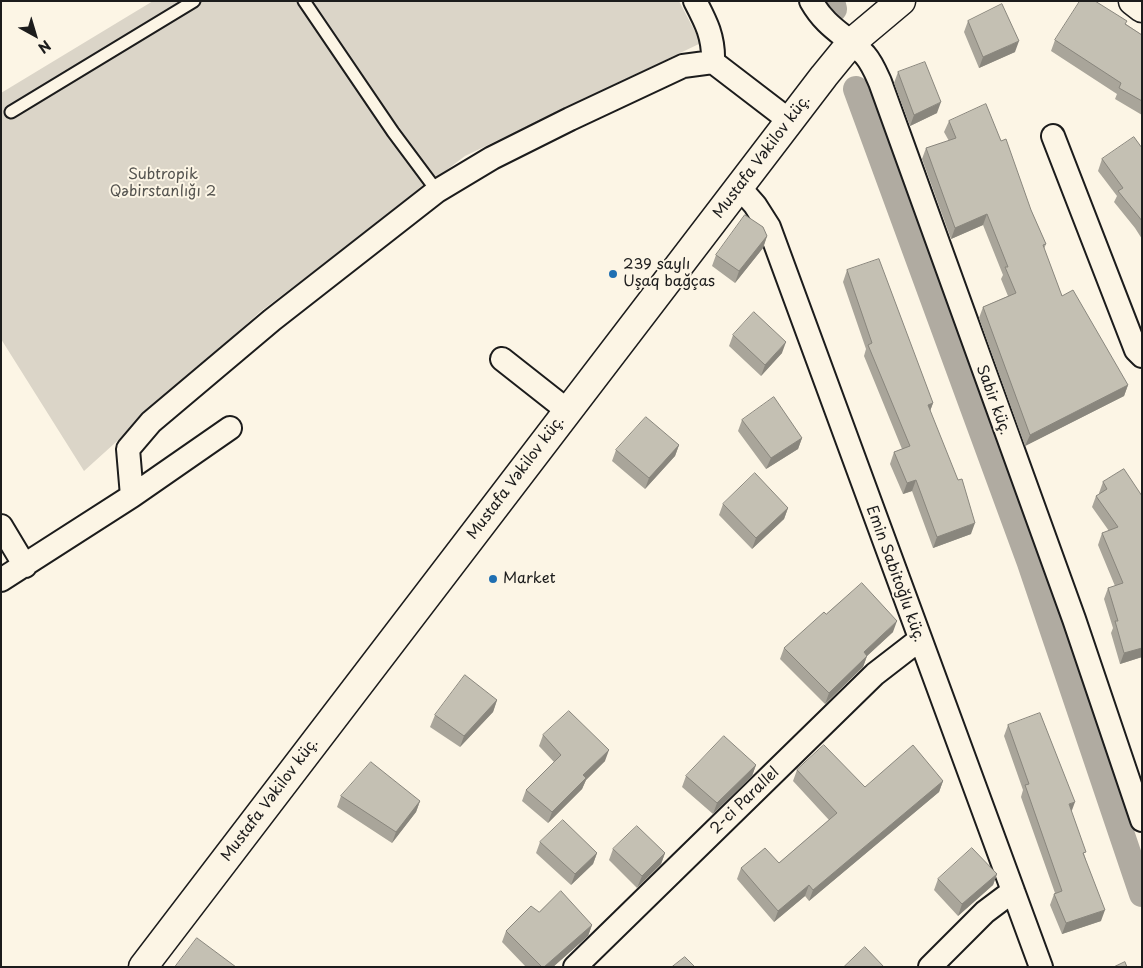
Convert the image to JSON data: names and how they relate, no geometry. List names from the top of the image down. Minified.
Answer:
{"streets":{"street":["Mustafa Vəkilov küç.","Sabir küç.","Emin Sabitoğlu küç.","2-ci Parallel"]},"crossings":[["Mustafa Vəkilov küç.","Sabir küç."],["Mustafa Vəkilov küç.","Emin Sabitoğlu küç."],["Emin Sabitoğlu küç.","2-ci Parallel"]],"parks":["Subtropik Qəbirstanlığı 2"],"places":["239 saylı Uşaq bağças","Market"],"north":"bottom right"}
